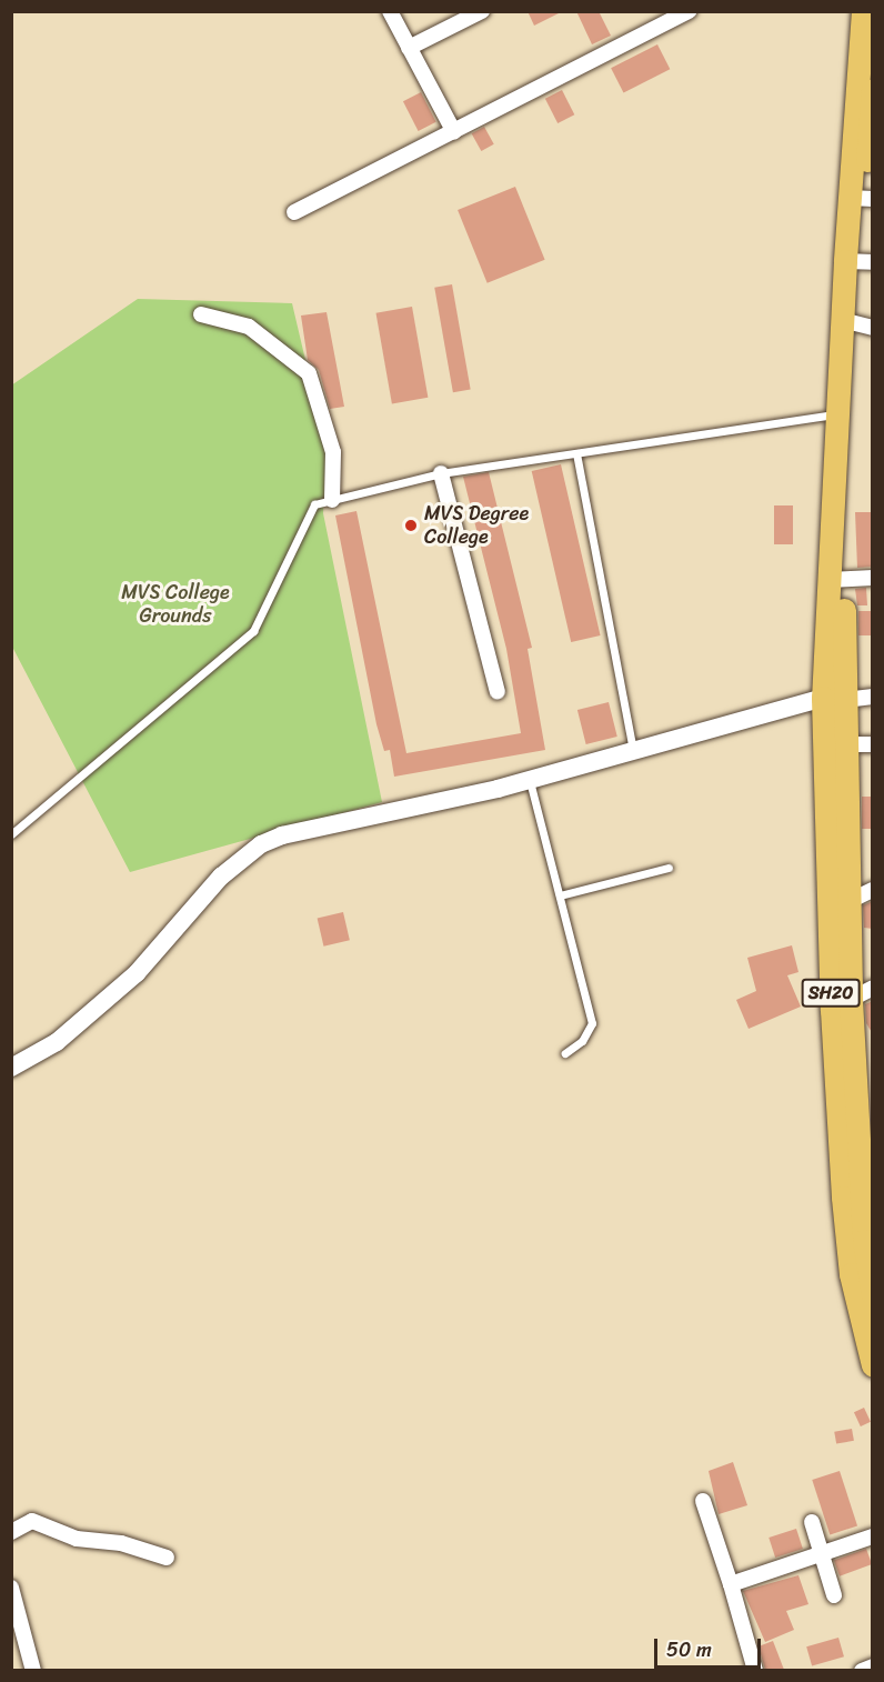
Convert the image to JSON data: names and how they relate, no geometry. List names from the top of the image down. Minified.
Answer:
{"streets":{"main road":["SH20"]},"parks":["MVS College Grounds"],"places":["MVS Degree College"],"scale_bar":"50 m"}
